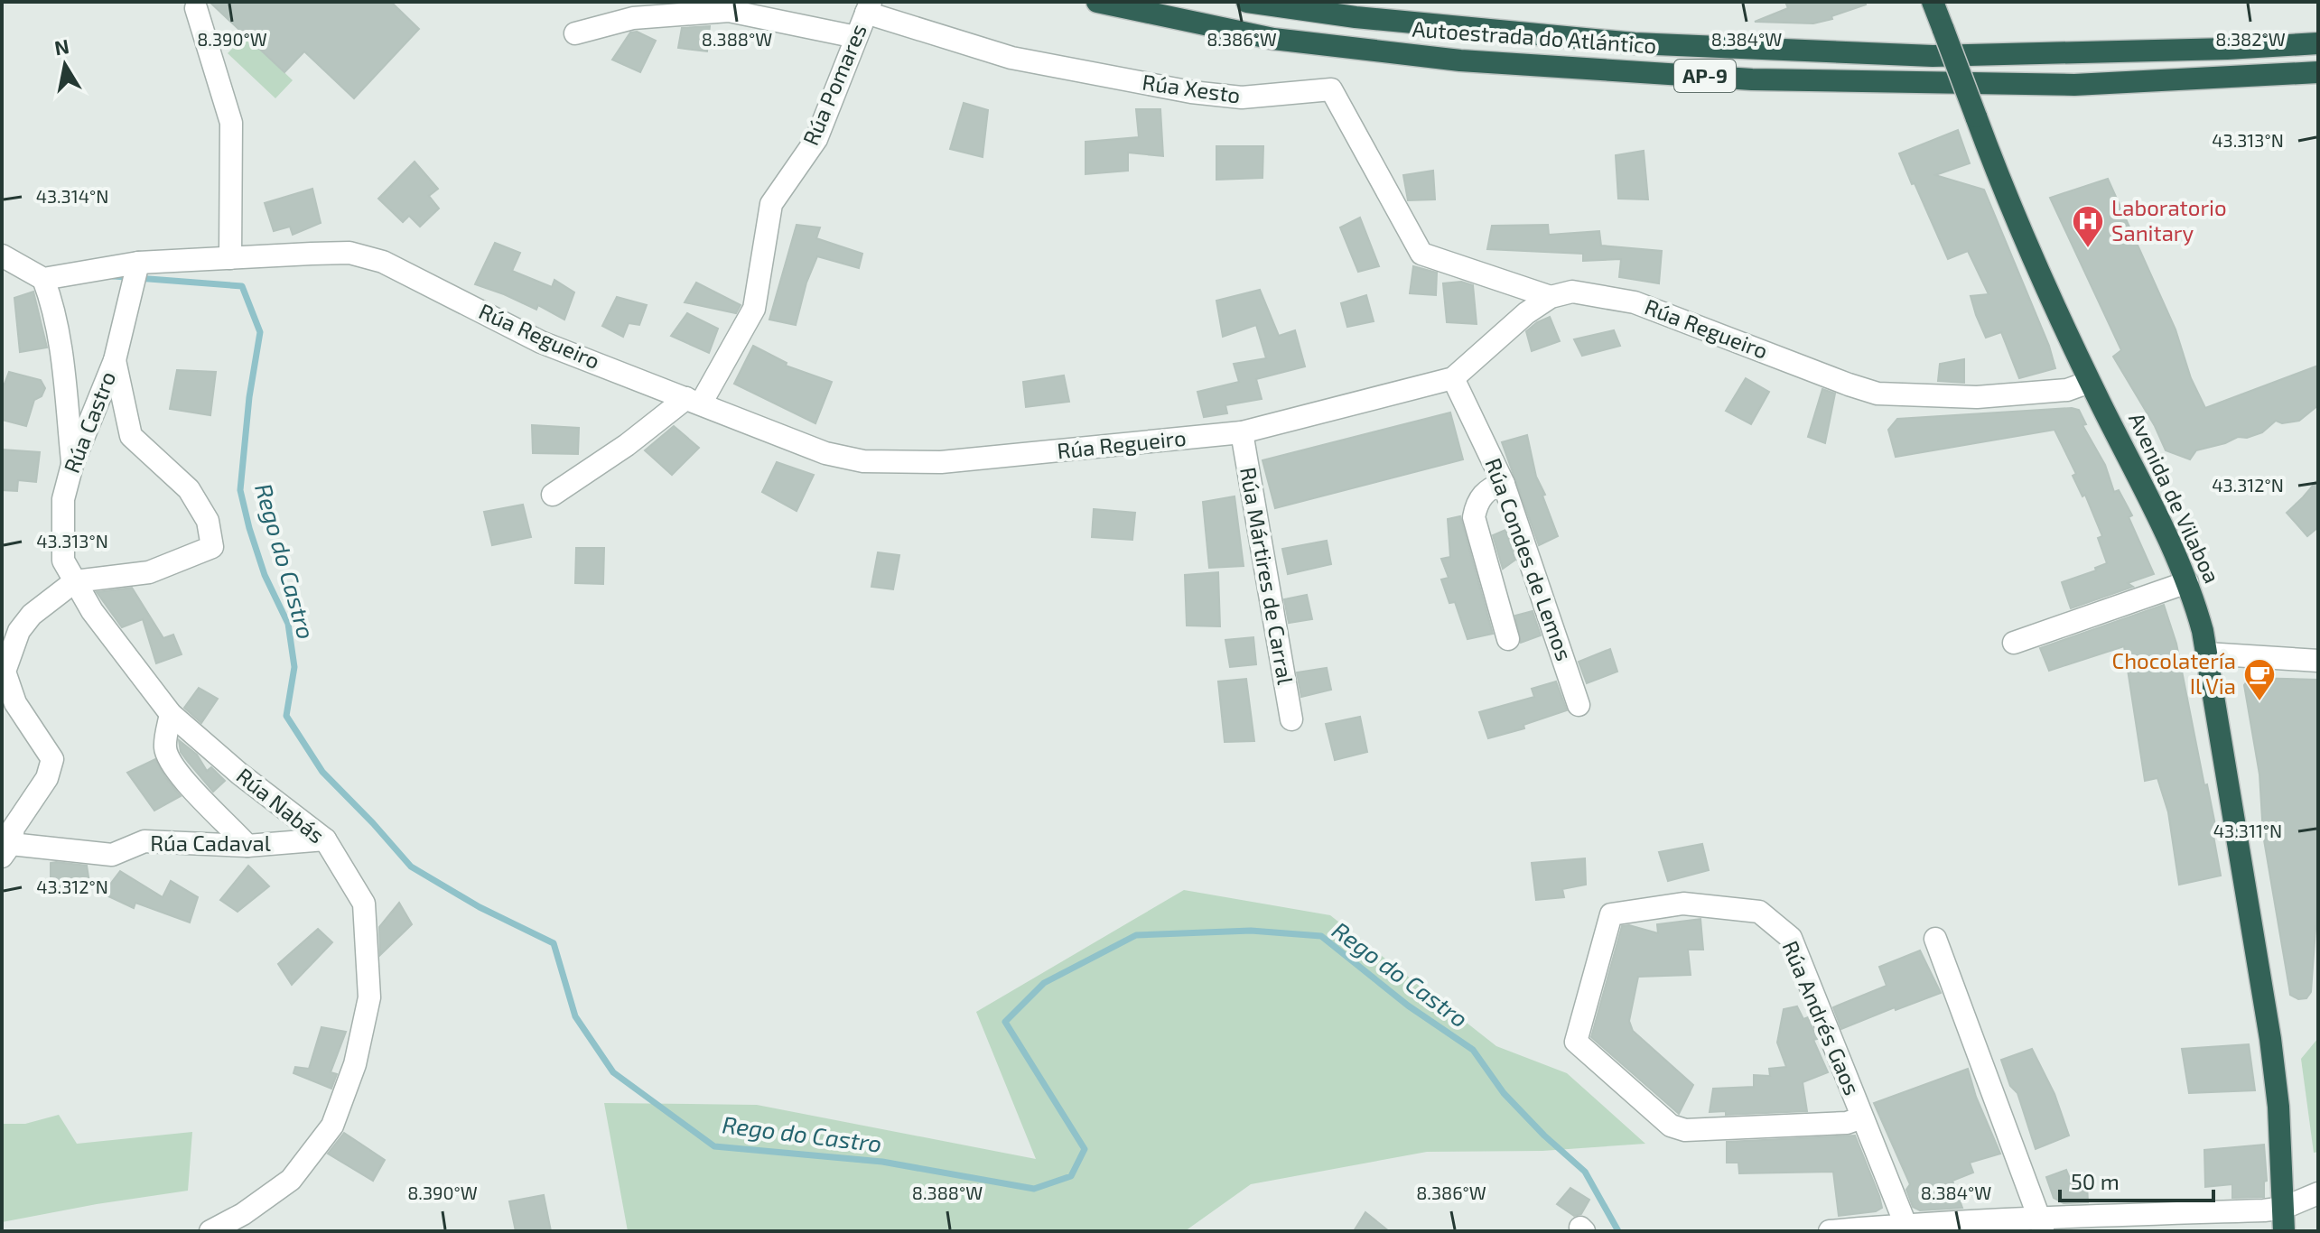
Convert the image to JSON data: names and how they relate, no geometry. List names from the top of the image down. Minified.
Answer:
{"streets":{"highway":["Autoestrada do Atlántico","AP-9","Avenida de Vilaboa"],"street":["Rúa Pomares","Rúa Xesto","Rúa Regueiro","Rúa Castro","Rúa Condes de Lemos","Rúa Mártires de Carral","Rúa Nabás","Rúa Cadaval","Rúa Andrés Gaos"]},"crossings":[["Rúa Pomares","Rúa Xesto"],["Rúa Pomares","Rúa Regueiro"],["Rúa Xesto","Rúa Regueiro"],["Rúa Regueiro","Rúa Castro"],["Rúa Regueiro","Avenida de Vilaboa"],["Rúa Regueiro","Rúa Condes de Lemos"],["Rúa Regueiro","Rúa Mártires de Carral"],["Rúa Castro","Rúa Nabás"],["Rúa Nabás","Rúa Cadaval"]],"water":["Rego do Castro"],"places":{"hospital":["Laboratorio Sanitary"],"cafe":["Chocolatería Il Via"]},"scale_bar":"50 m","north":"top","coordinates":["8.390°W","8.388°W","8.386°W","8.384°W","8.382°W","43.313°N","43.314°N","43.312°N","43.311°N"]}
